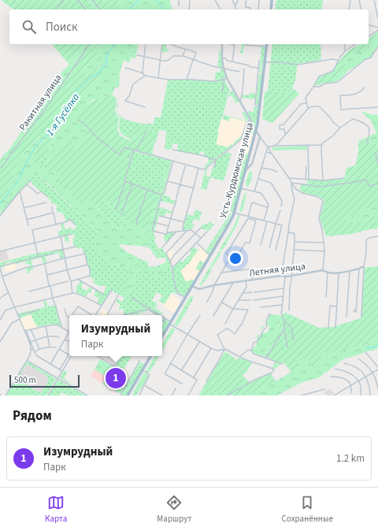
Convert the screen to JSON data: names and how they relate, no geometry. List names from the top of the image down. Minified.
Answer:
{"streets":{"main road":["Усть-Курдюмская улица"],"street":["Ракитная улица","Летняя улица"]},"crossings":[["Усть-Курдюмская улица","Летняя улица"]],"water":["1-я Гусёлка"],"scale_bar":"500 m","page":{"search":"Поиск","popup":["Изумрудный","Парк"],"pins":"1","scale":"500 m","heading":"Рядом","list":[{"mark":"1","name":"Изумрудный","note":"Парк","value":"1.2 km"}],"nav":["Карта","Маршрут","Сохранённые"]}}
